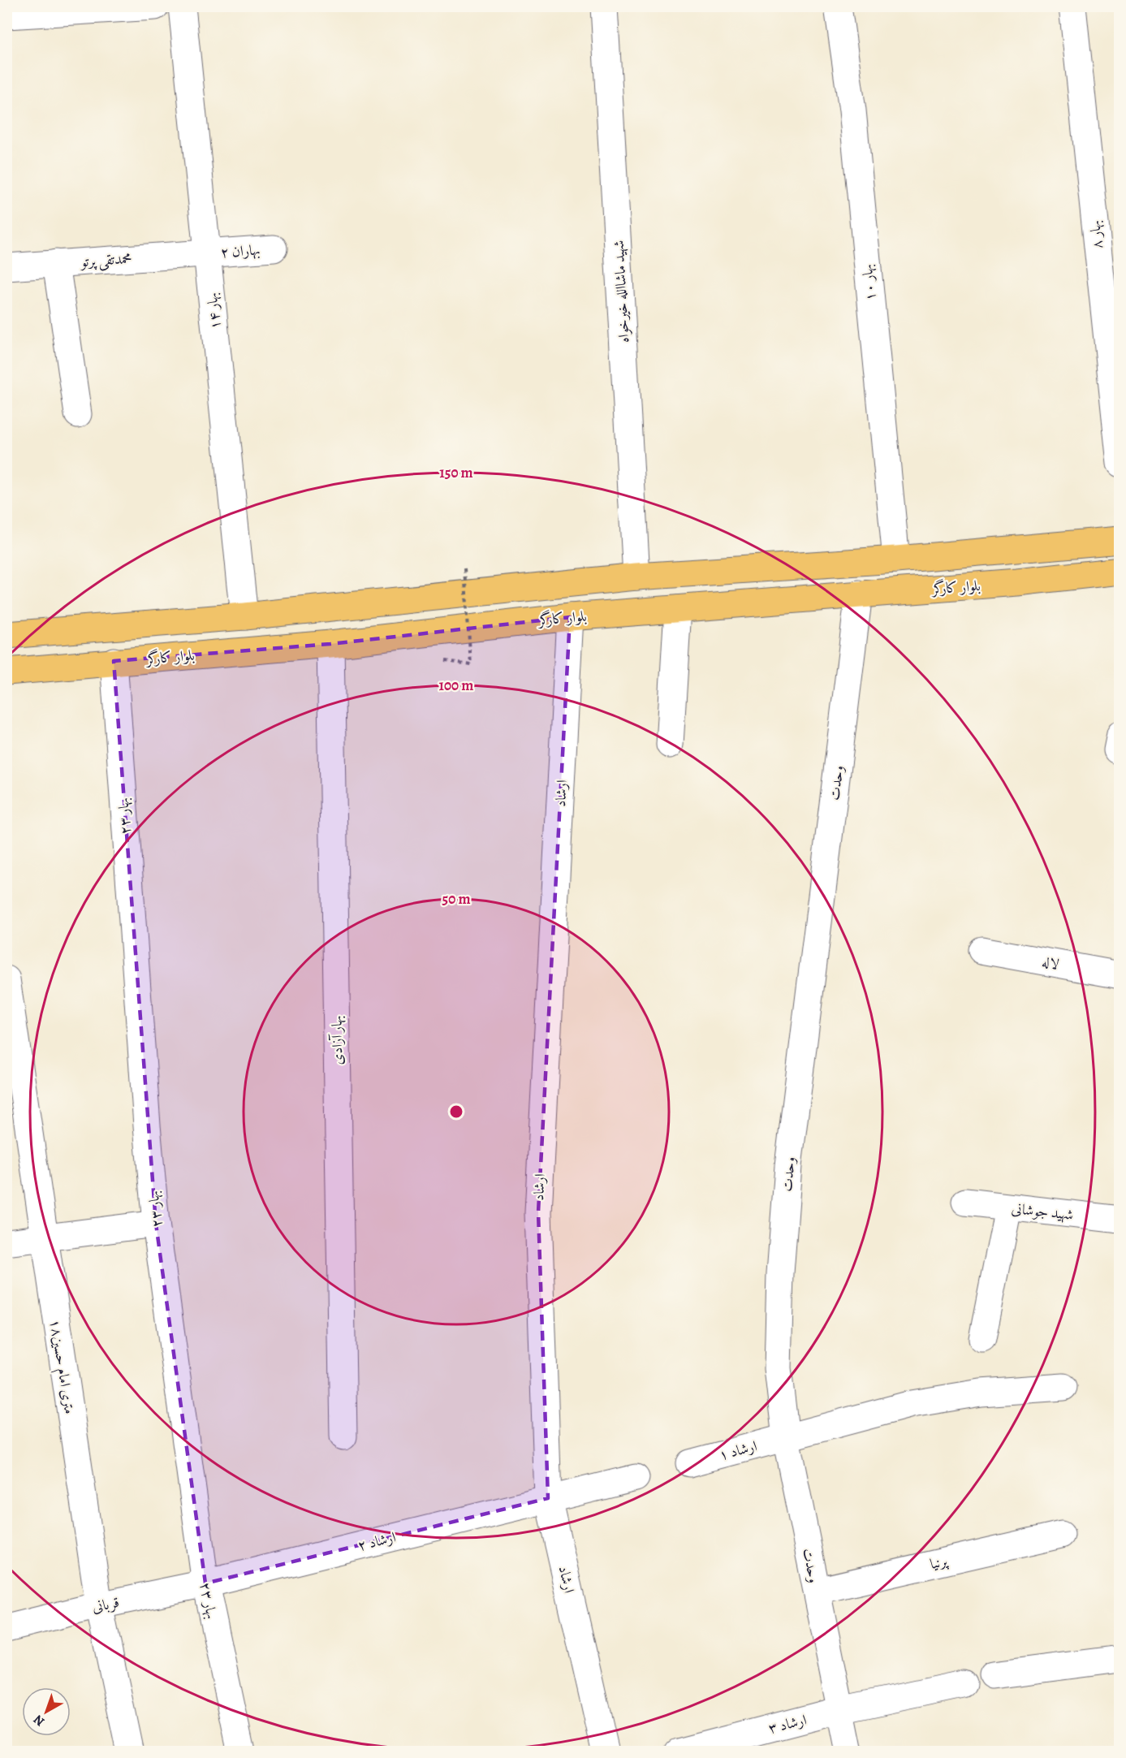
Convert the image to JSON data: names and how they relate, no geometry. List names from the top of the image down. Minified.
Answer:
{"streets":{"main road":["بلوار کارگر"],"street":["بهار ۸","بهاران ۲","محمدتقی پرتو","بهار ۱۰","شهید ماشاالله خیرخواه","بهار ۱۴","وحدت","ارشاد","بهار ۲۳","لاله","بهار آزادی","شهید جوشانی","۱۸متری امام حسین","ارشاد ۱","ارشاد ۲","پرنیا","قربانی","ارشاد ۳"]},"crossings":[["بهاران ۲","محمدتقی پرتو"],["بهاران ۲","بهار ۱۴"],["محمدتقی پرتو","بهار ۱۴"],["بلوار کارگر","وحدت"],["بلوار کارگر","ارشاد"],["بلوار کارگر","بهار ۲۳"],["بلوار کارگر","بهار آزادی"],["وحدت","ارشاد ۱"],["وحدت","پرنیا"],["وحدت","ارشاد ۳"],["ارشاد","ارشاد ۲"],["بهار ۲۳","ارشاد ۲"],["بهار ۲۳","قربانی"],["۱۸متری امام حسین","قربانی"],["ارشاد ۲","قربانی"]],"north":"bottom left","rings":["150 m","100 m","50 m"]}
